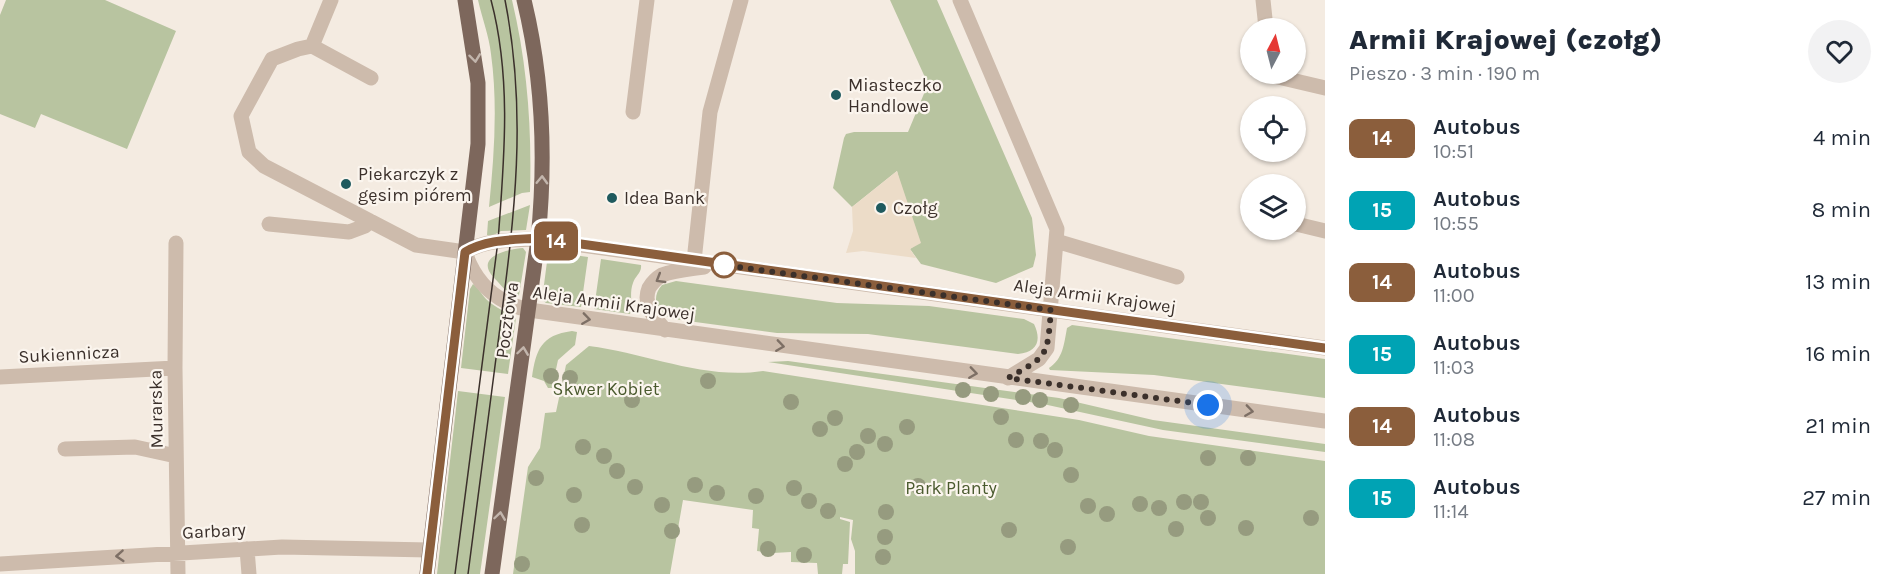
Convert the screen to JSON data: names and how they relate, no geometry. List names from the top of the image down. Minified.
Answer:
{"streets":{"main road":["Pocztowa"],"street":["Aleja Armii Krajowej","Sukiennicza","Murarska","Garbary"]},"crossings":[["Aleja Armii Krajowej","Pocztowa"],["Sukiennicza","Murarska"],["Murarska","Garbary"]],"parks":["Skwer Kobiet","Park Planty"],"places":["Miasteczko Handlowe","Piekarczyk z gęsim piórem","Idea Bank","Czołg"],"lines":["bus line 14"],"north":"top","page":{"on_map":"14","heading":["Armii Krajowej (czołg)","Pieszo · 3 min · 190 m"],"list":[{"mark":"14","name":"Autobus","note":"10:51","value":"4 min"},{"mark":"15","name":"Autobus","note":"10:55","value":"8 min"},{"mark":"14","name":"Autobus","note":"11:00","value":"13 min"},{"mark":"15","name":"Autobus","note":"11:03","value":"16 min"},{"mark":"14","name":"Autobus","note":"11:08","value":"21 min"},{"mark":"15","name":"Autobus","note":"11:14","value":"27 min"}]}}
